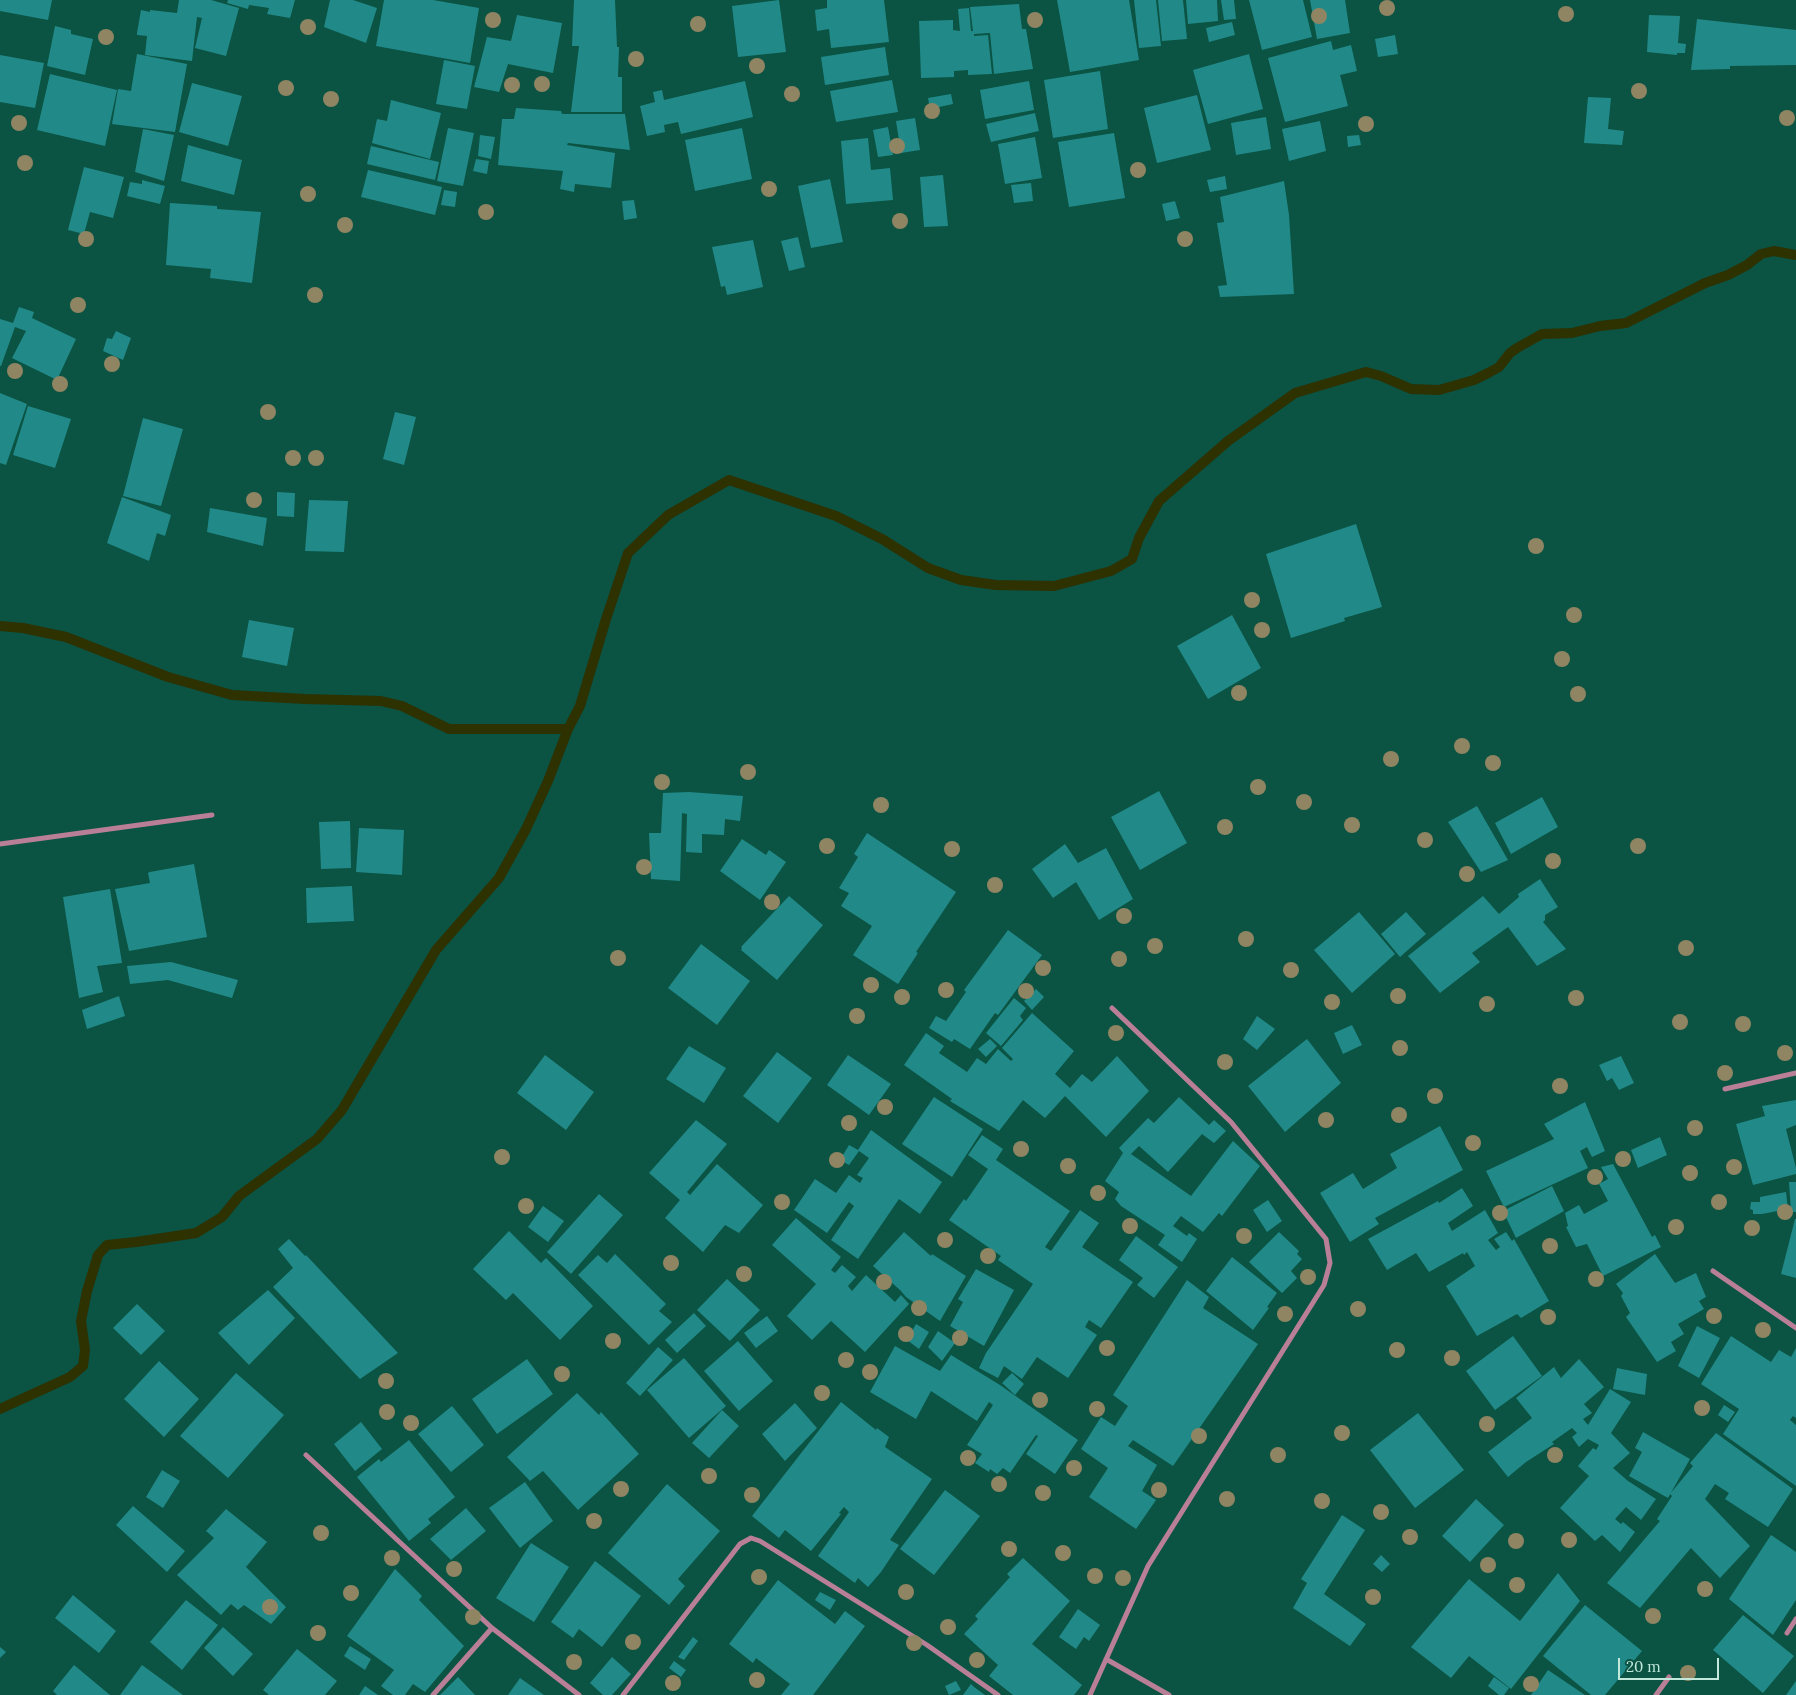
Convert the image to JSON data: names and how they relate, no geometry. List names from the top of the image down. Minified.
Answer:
{"scale_bar":"20 m"}
